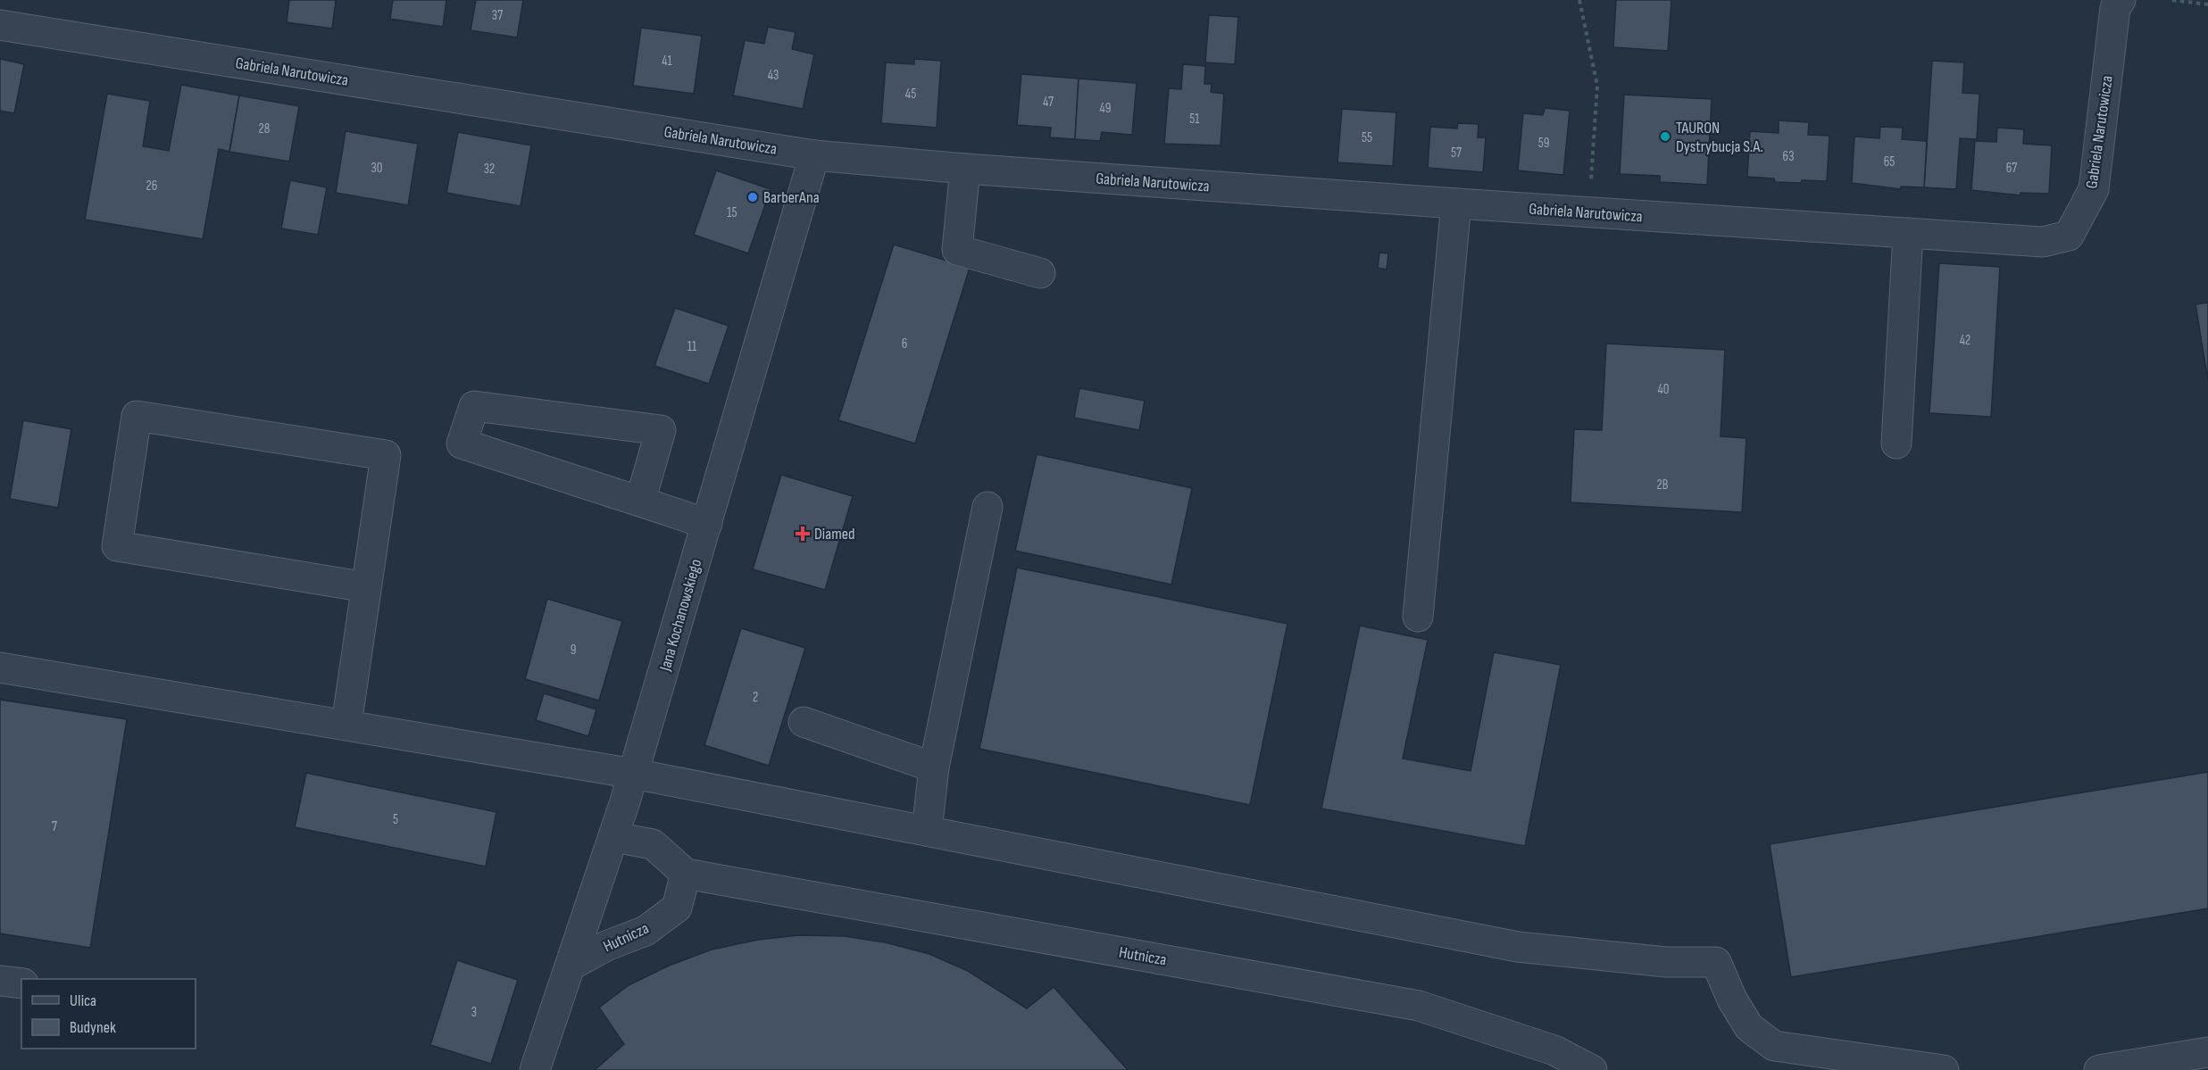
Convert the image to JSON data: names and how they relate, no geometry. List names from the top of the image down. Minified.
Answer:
{"streets":{"street":["Gabriela Narutowicza","Jana Kochanowskiego","Hutnicza"]},"crossings":[["Gabriela Narutowicza","Jana Kochanowskiego"],["Jana Kochanowskiego","Hutnicza"]],"places":{"other":["TAURON Dystrybucja S.A.","BarberAna"],"health":["Diamed"]},"house_numbers":["37","41","43","45","47","49","51","28","55","59","57","63","65","30","67","32","26","15","42","6","11","40","2B","9","2","5","7","3"],"legend":["Ulica","Budynek"]}
